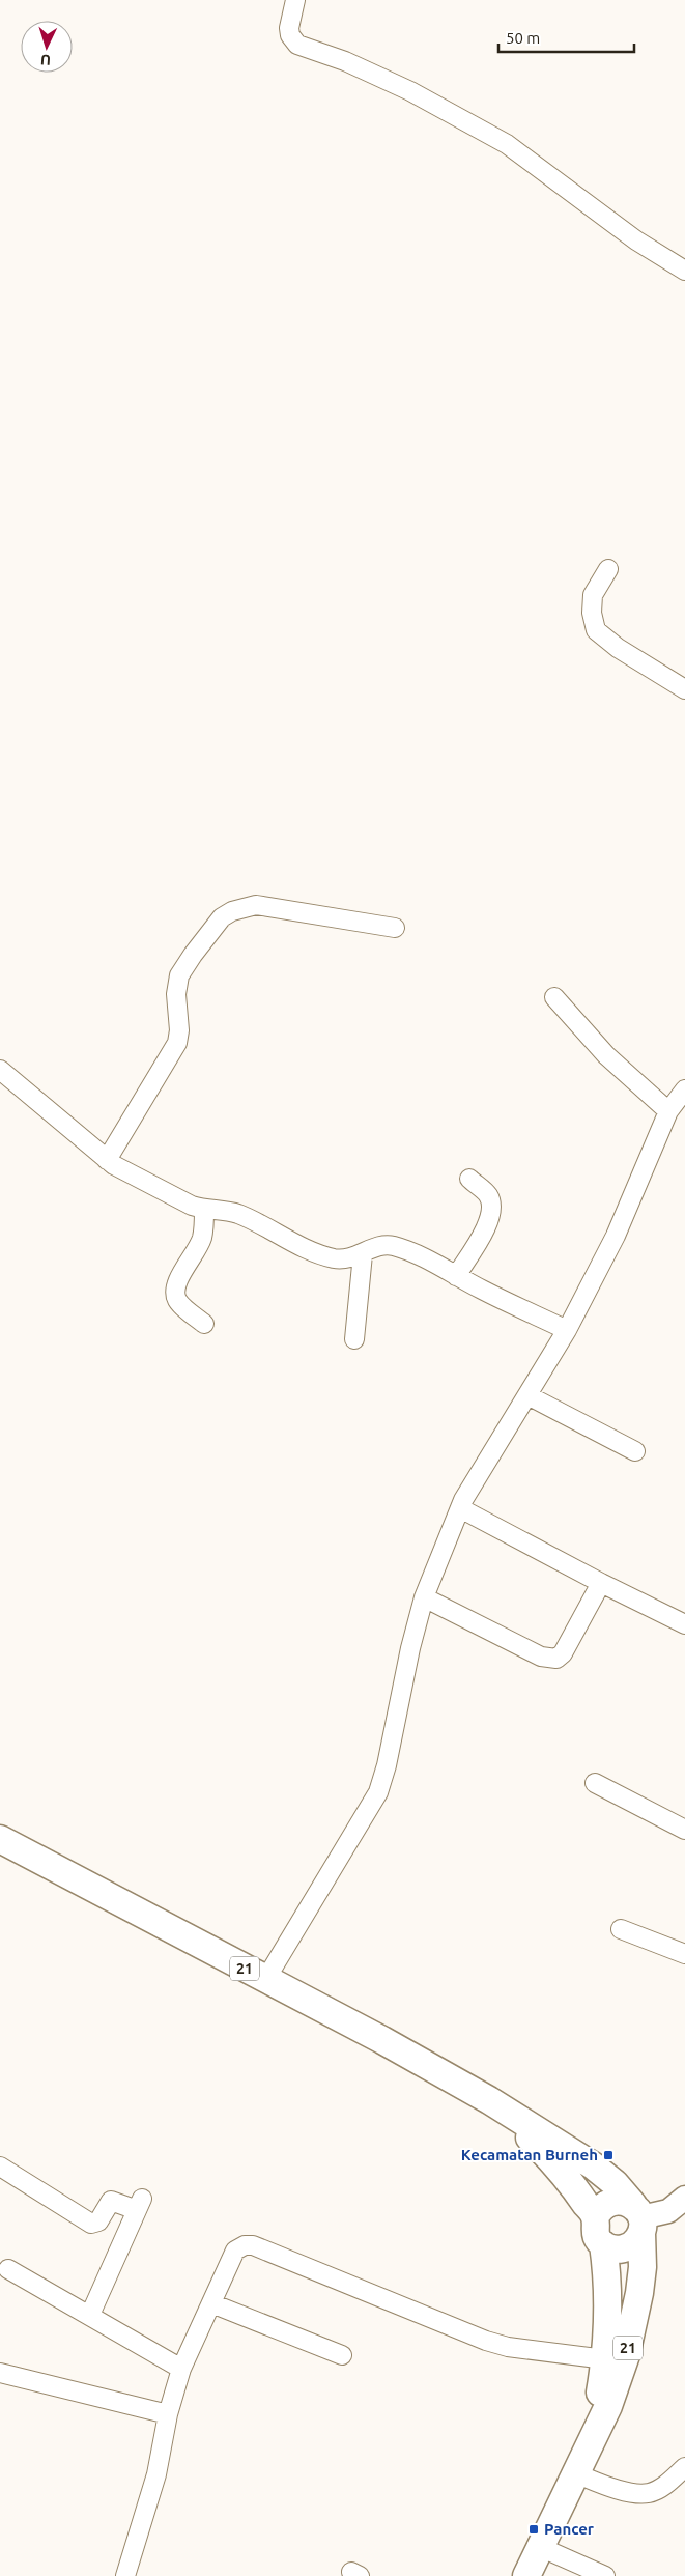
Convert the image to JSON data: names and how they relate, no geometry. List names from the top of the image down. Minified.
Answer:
{"streets":{"highway":["21"]},"places":{"transit":["Kecamatan Burneh","Pancer"]},"scale_bar":"50 m","north":"bottom"}
